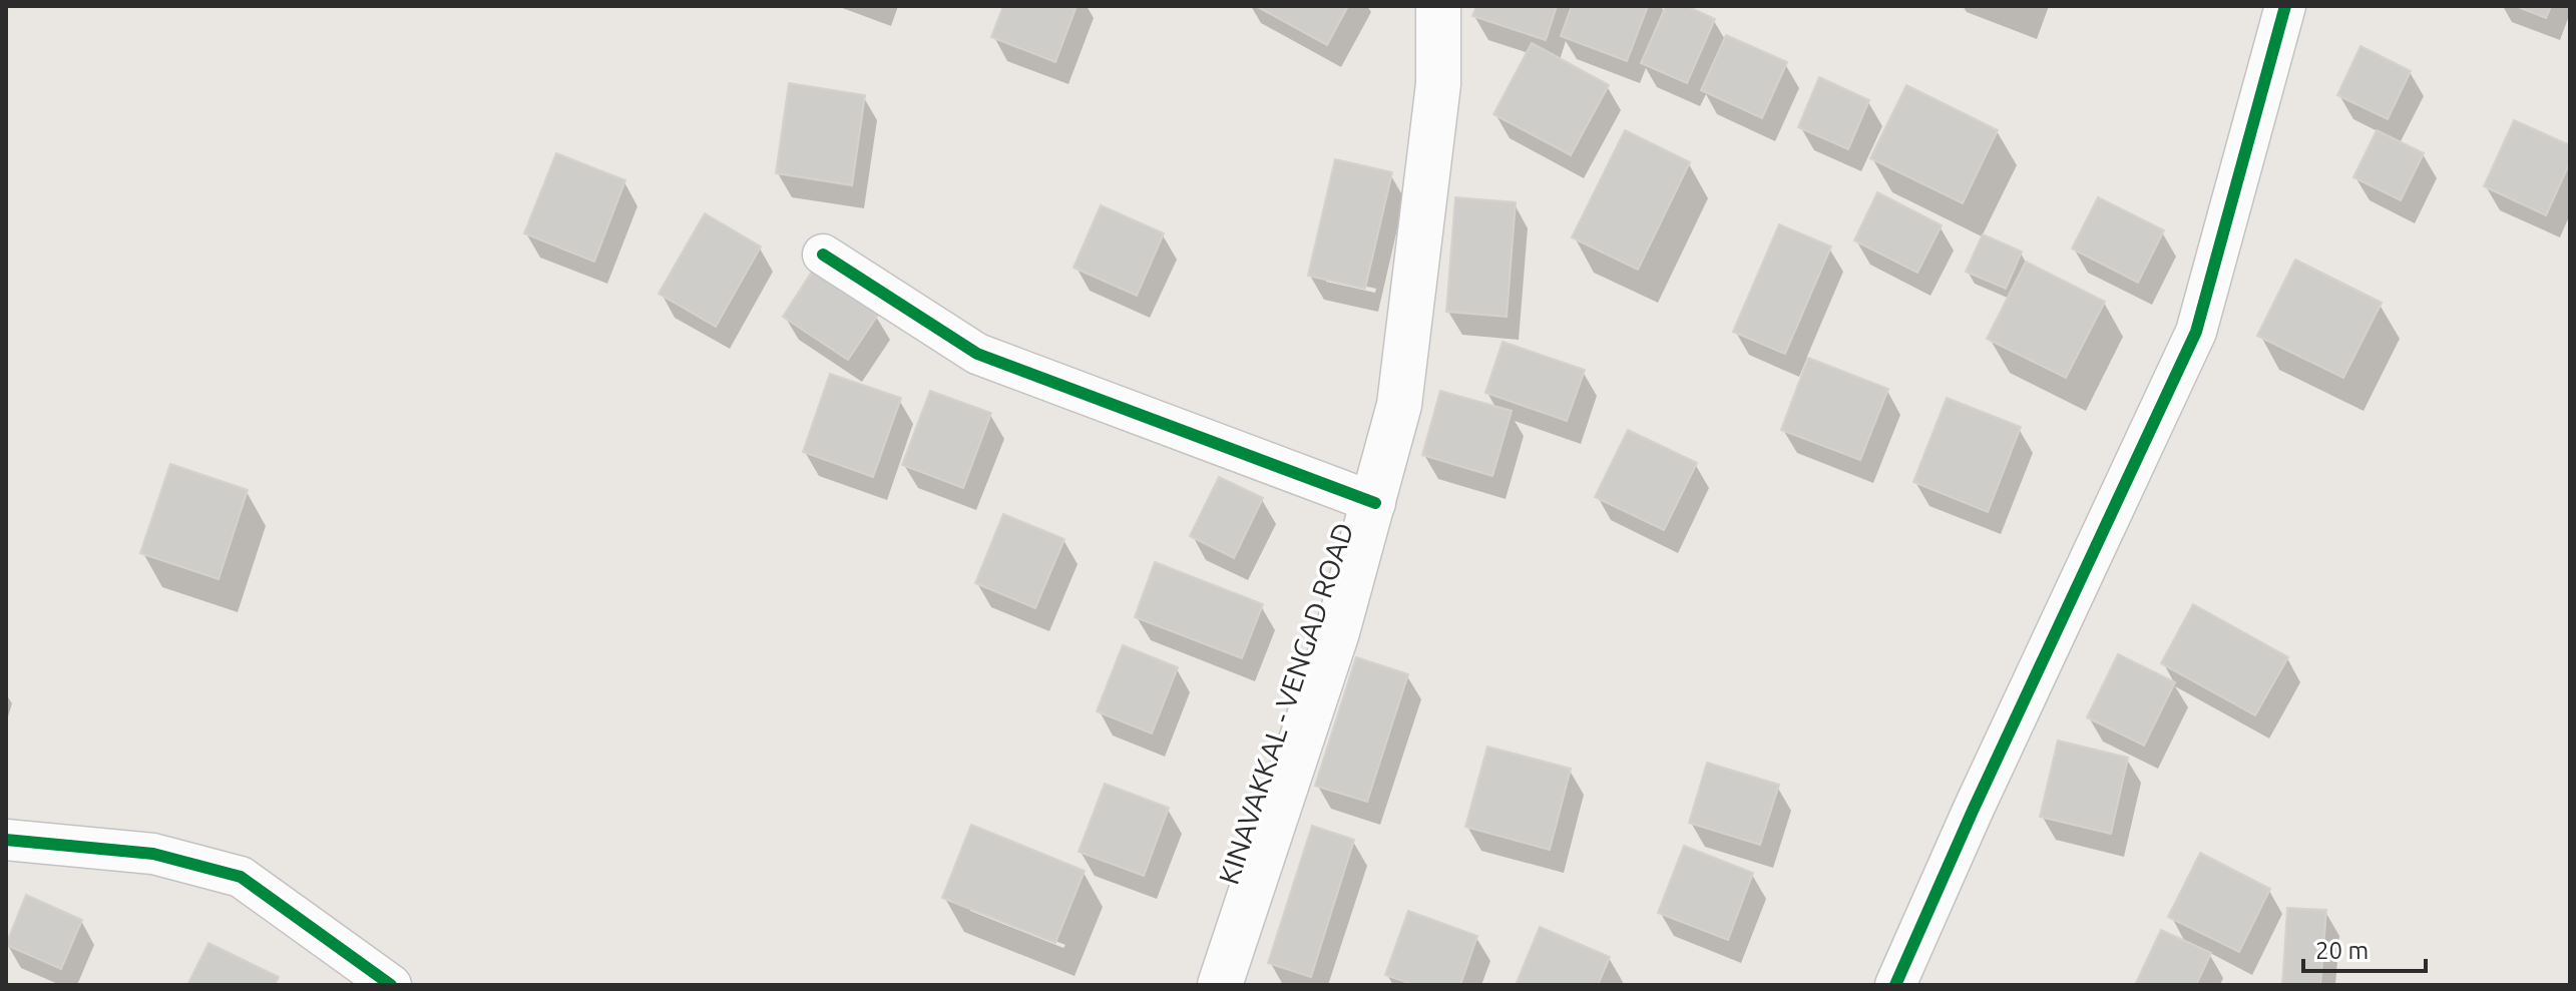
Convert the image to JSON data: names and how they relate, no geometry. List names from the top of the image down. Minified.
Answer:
{"streets":{"main road":["KINAVAKKAL - VENGAD ROAD"]},"scale_bar":"20 m"}
